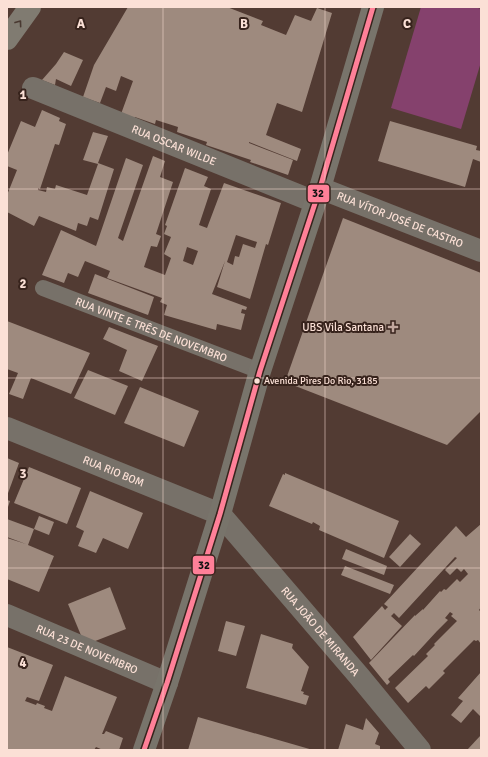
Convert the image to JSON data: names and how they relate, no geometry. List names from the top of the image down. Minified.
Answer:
{"streets":{"street":["RUA OSCAR WILDE","RUA VÍTOR JOSÉ DE CASTRO","RUA RIO BOM","RUA JOÃO DE MIRANDA","RUA 23 DE NOVEMBRO"],"lane":["RUA VINTE E TRÊS DE NOVEMBRO"]},"crossings":[["RUA OSCAR WILDE","RUA VÍTOR JOSÉ DE CASTRO"],["RUA RIO BOM","RUA JOÃO DE MIRANDA"]],"places":{"health":["UBS Vila Santana"],"other":["Avenida Pires Do Rio, 3185"]},"lines":["transit line 32"],"grid":{"columns":["A","B","C"],"rows":["1","2","3","4"]}}
